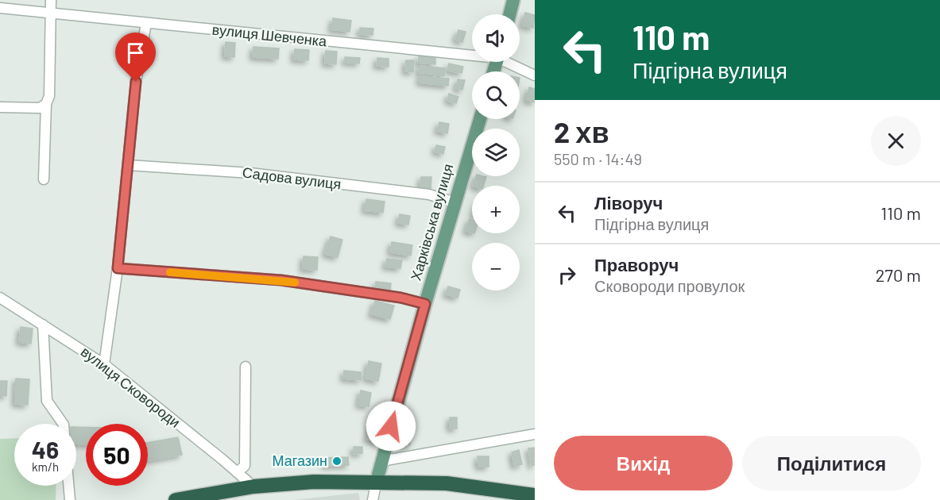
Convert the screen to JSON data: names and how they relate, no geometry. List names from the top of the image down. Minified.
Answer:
{"streets":{"main road":["Харківська вулиця"],"street":["вулиця Шевченка","Садова вулиця","вулиця Сковороди"]},"crossings":[["Садова вулиця","Харківська вулиця"]],"places":["Магазин"],"page":{"turn":["110 m","Підгірна вулиця"],"map_buttons":["+","−"],"heading":["2 хв","550 m · 14:49"],"list":[{"name":"Ліворуч","note":"Підгірна вулиця","value":"110 m"},{"name":"Праворуч","note":"Сковороди провулок","value":"270 m"}],"speed":"46 km/h","limit":"50","buttons":["Вихід","Поділитися"]}}
